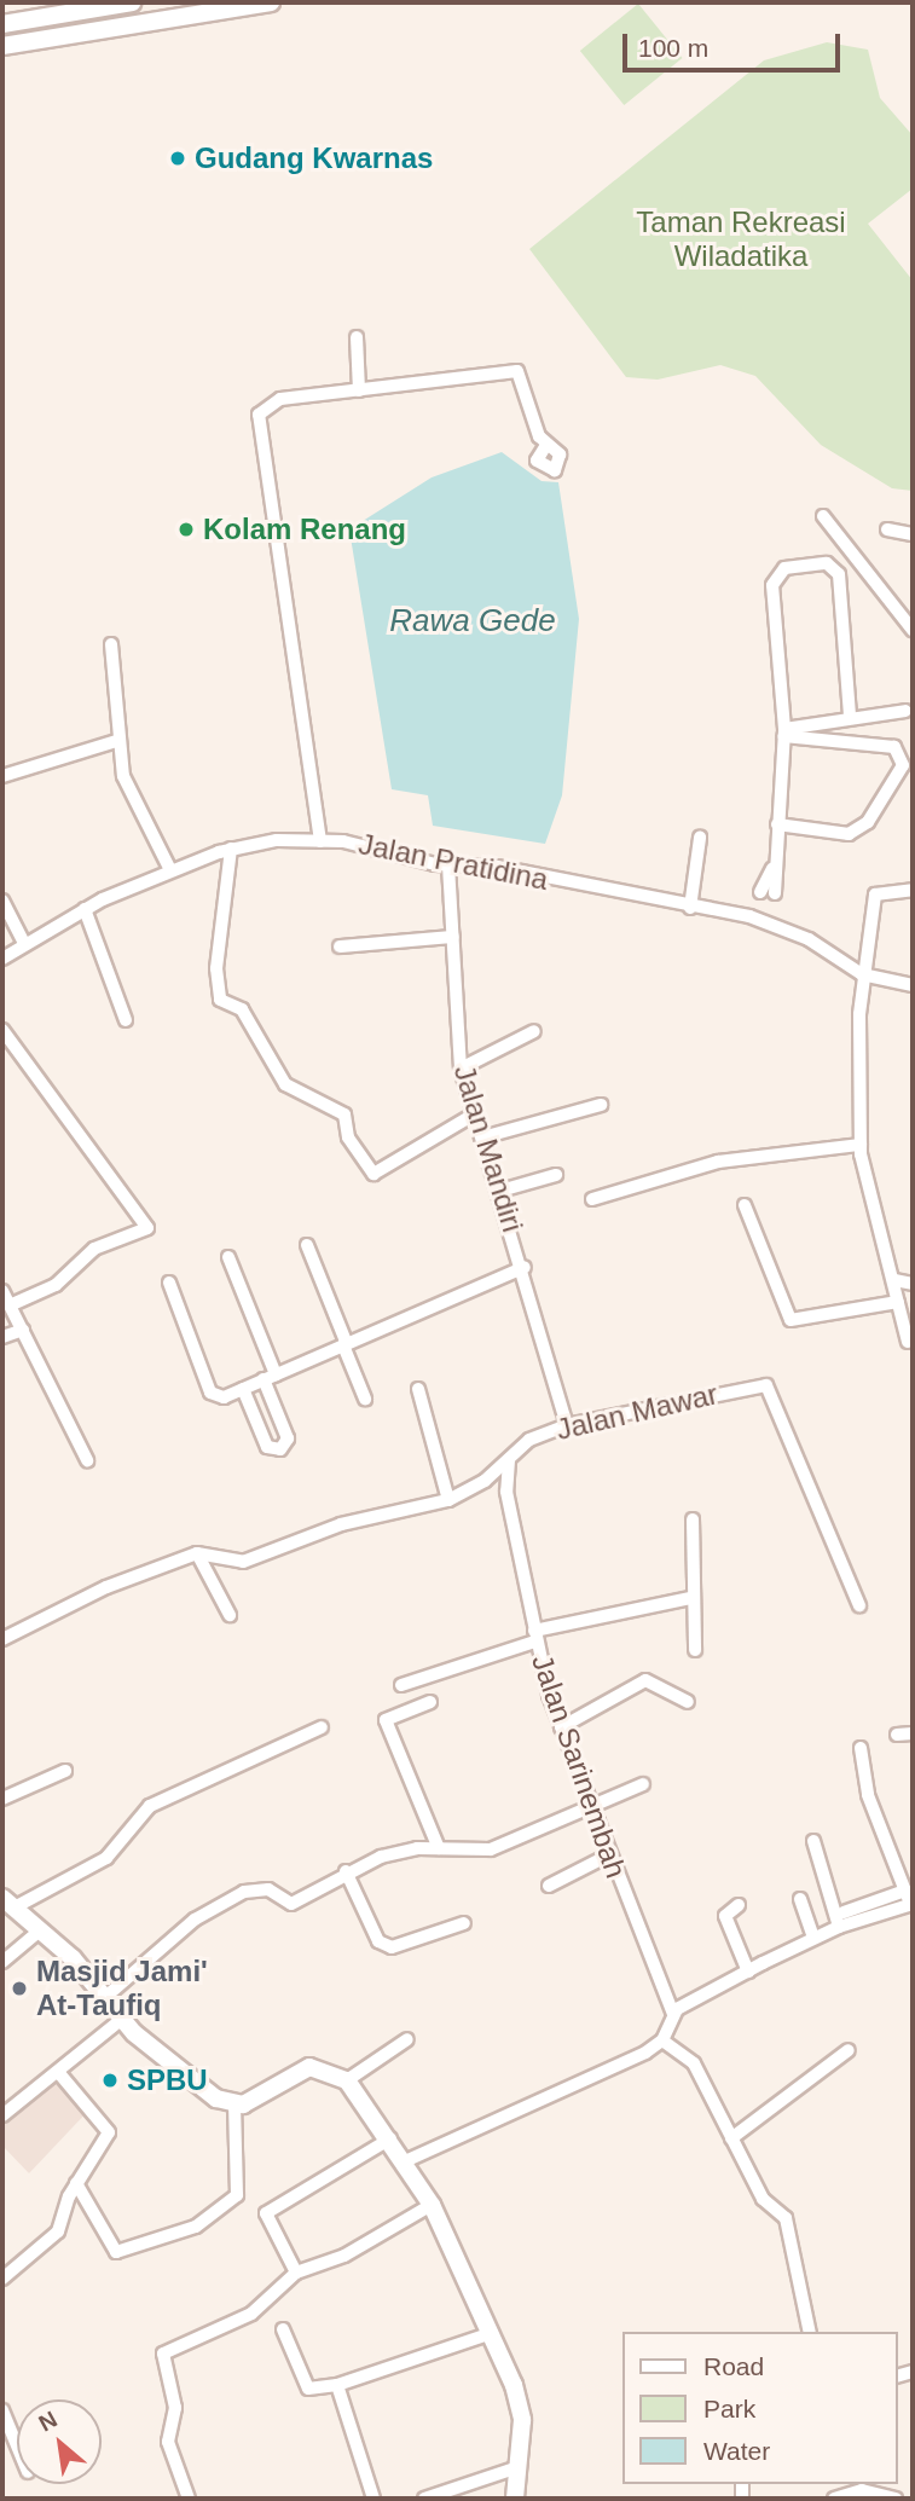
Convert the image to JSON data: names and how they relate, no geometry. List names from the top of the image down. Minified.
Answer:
{"streets":{"street":["Jalan Pratidina","Jalan Mandiri","Jalan Mawar","Jalan Sarinembah"]},"crossings":[["Jalan Pratidina","Jalan Mandiri"],["Jalan Mandiri","Jalan Mawar"],["Jalan Mawar","Jalan Sarinembah"]],"water":["Rawa Gede"],"parks":["Taman Rekreasi Wiladatika"],"places":["Gudang Kwarnas","Kolam Renang","Masjid Jami' At-Taufiq","SPBU"],"legend":["Road","Park","Water"],"scale_bar":"100 m","north":"top left"}
